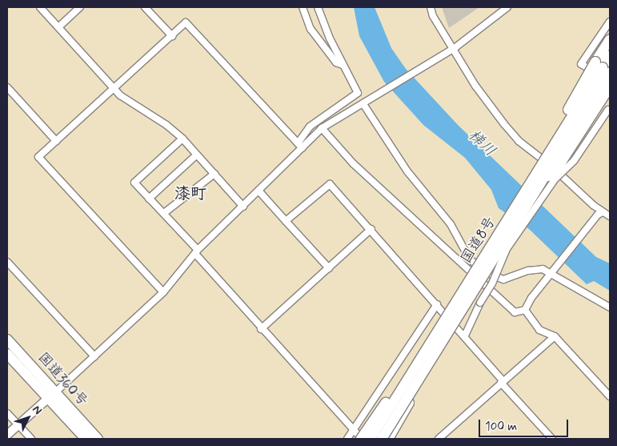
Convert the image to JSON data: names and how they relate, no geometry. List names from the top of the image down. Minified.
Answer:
{"streets":{"highway":["国道8号","国道360号"]},"districts":["漆町"],"water":["梯川"],"scale_bar":"100 m","north":"top right"}
